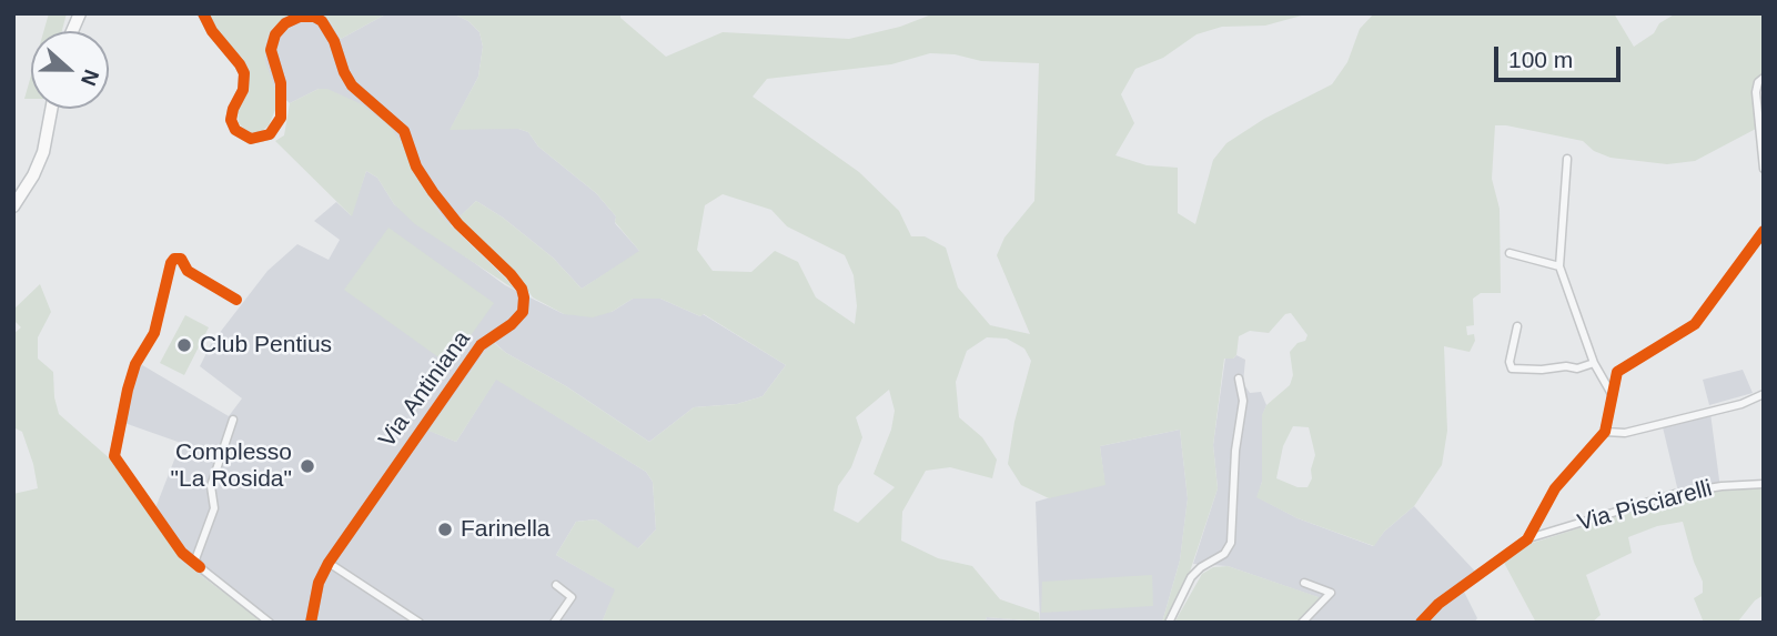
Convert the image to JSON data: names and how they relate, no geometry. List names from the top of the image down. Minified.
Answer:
{"streets":{"street":["Via Antiniana","Via Pisciarelli"]},"places":["Club Pentius","Complesso \"La Rosida\"","Farinella"],"scale_bar":"100 m","north":"right"}
